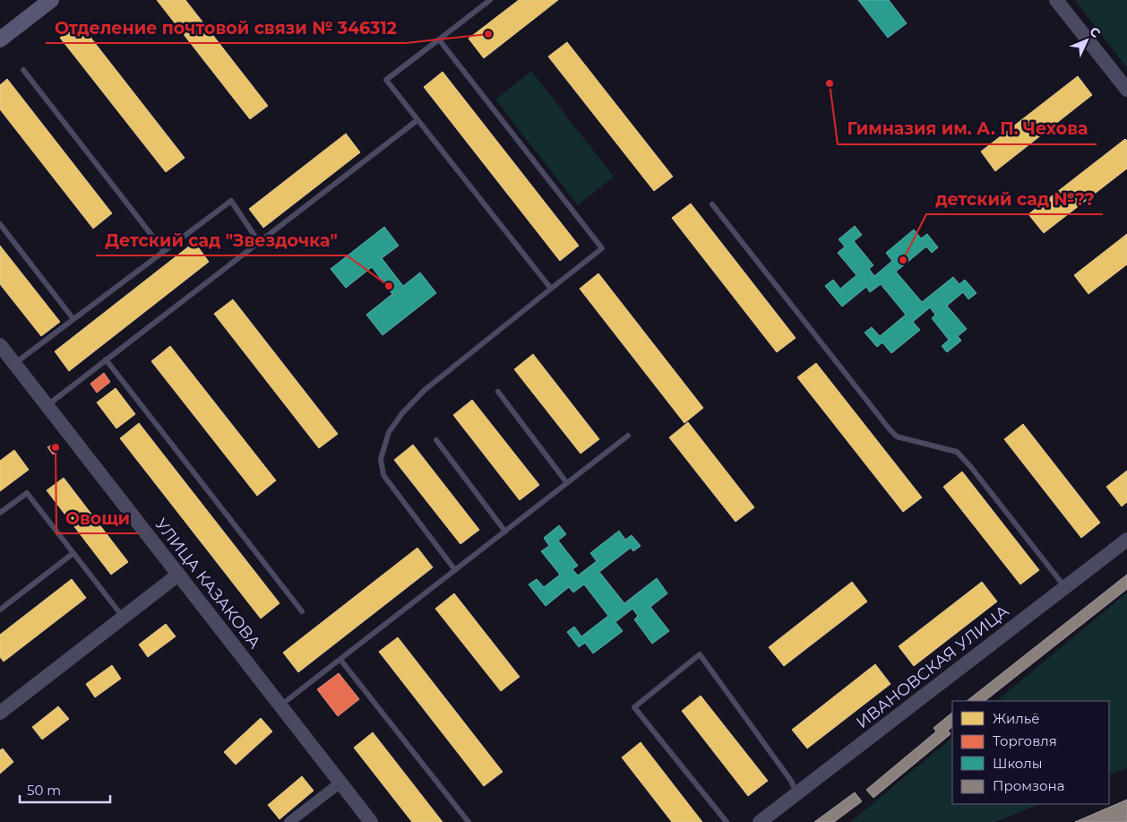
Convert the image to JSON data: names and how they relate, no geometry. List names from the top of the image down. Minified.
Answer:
{"streets":{"street":["УЛИЦА КАЗАКОВА","ИВАНОВСКАЯ УЛИЦА"]},"places":["Отделение почтовой связи № 346312","Гимназия им. А. П. Чехова","детский сад №??","Детский сад \"Звездочка\"","Овощи"],"legend":["Жильё","Торговля","Школы","Промзона"],"scale_bar":"50 m","north":"top right"}
